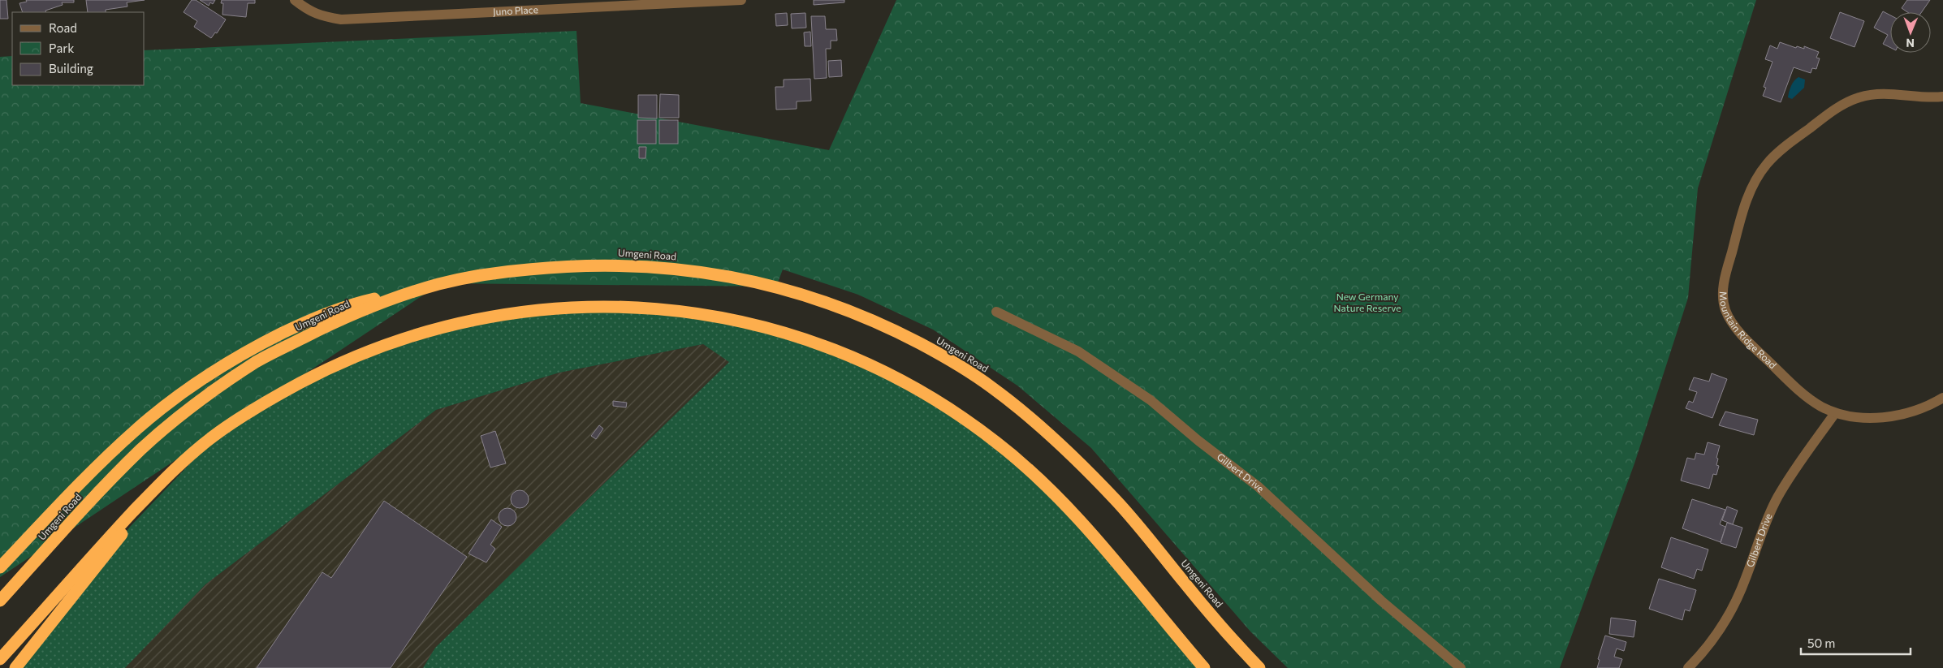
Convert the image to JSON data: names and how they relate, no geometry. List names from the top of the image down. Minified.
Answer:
{"streets":{"highway":["Umgeni Road"],"street":["Juno Place","Mountain Ridge Road","Gilbert Drive"]},"crossings":[["Mountain Ridge Road","Gilbert Drive"]],"parks":["New Germany Nature Reserve"],"legend":["Road","Park","Building"],"scale_bar":"50 m","north":"bottom"}
